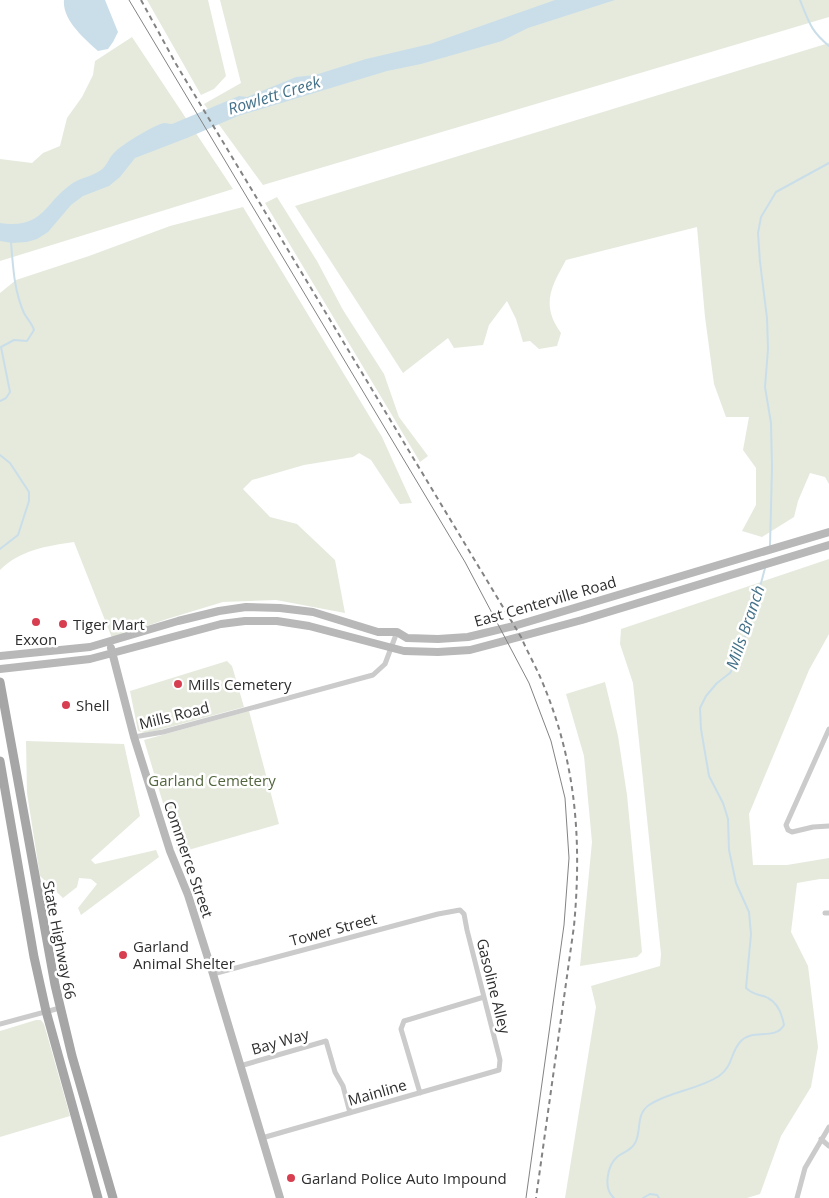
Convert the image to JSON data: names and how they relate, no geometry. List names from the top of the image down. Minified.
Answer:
{"streets":{"main road":["East Centerville Road","Commerce Street","State Highway 66"],"street":["Mills Road","Tower Street","Gasoline Alley","Bay Way","Mainline"]},"crossings":[["East Centerville Road","Mills Road"],["East Centerville Road","Commerce Street"],["Mills Road","Commerce Street"],["Commerce Street","Tower Street"],["Commerce Street","Bay Way"],["Commerce Street","Mainline"],["Tower Street","Gasoline Alley"],["Gasoline Alley","Mainline"],["Bay Way","Mainline"]],"water":["Rowlett Creek","Mills Branch"],"parks":["Garland Cemetery"],"places":["Exxon","Tiger Mart","Mills Cemetery","Shell","Garland Animal Shelter","Garland Police Auto Impound"]}
